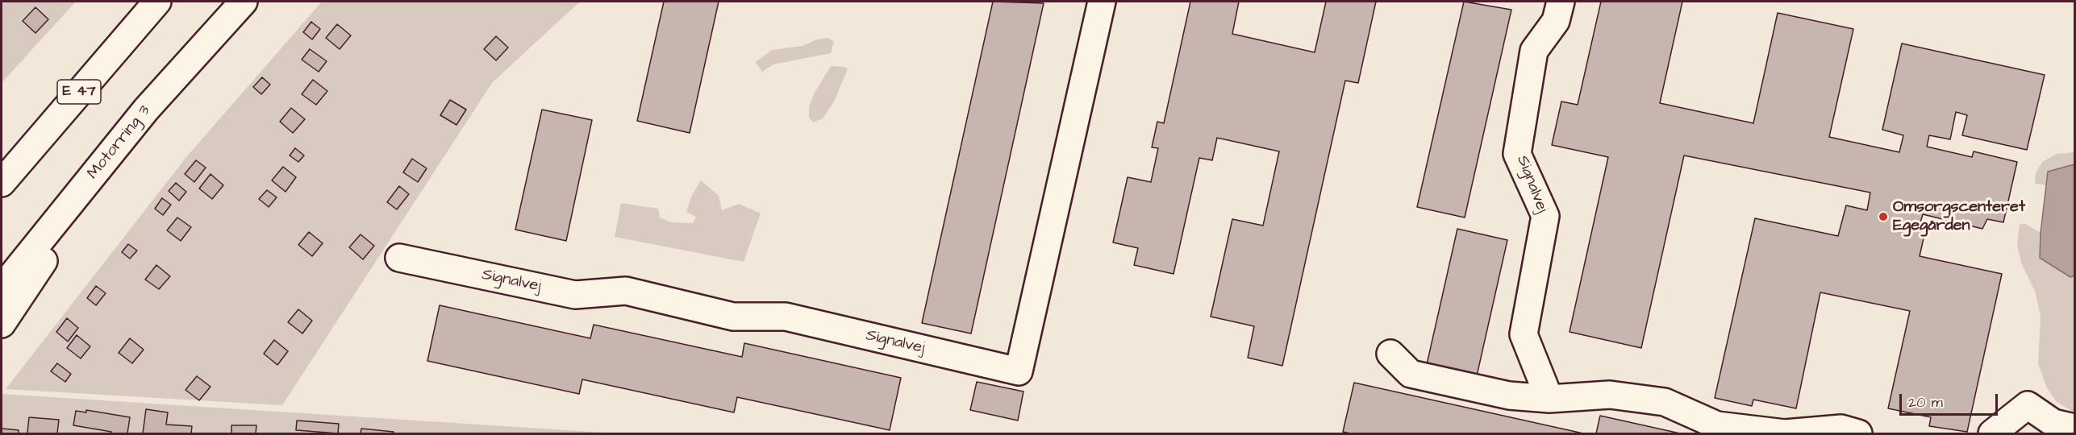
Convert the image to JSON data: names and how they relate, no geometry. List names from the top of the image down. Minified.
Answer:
{"streets":{"main road":["E 47","Motorring 3","Signalvej"]},"places":["Omsorgscenteret Egegården"],"scale_bar":"20 m"}
